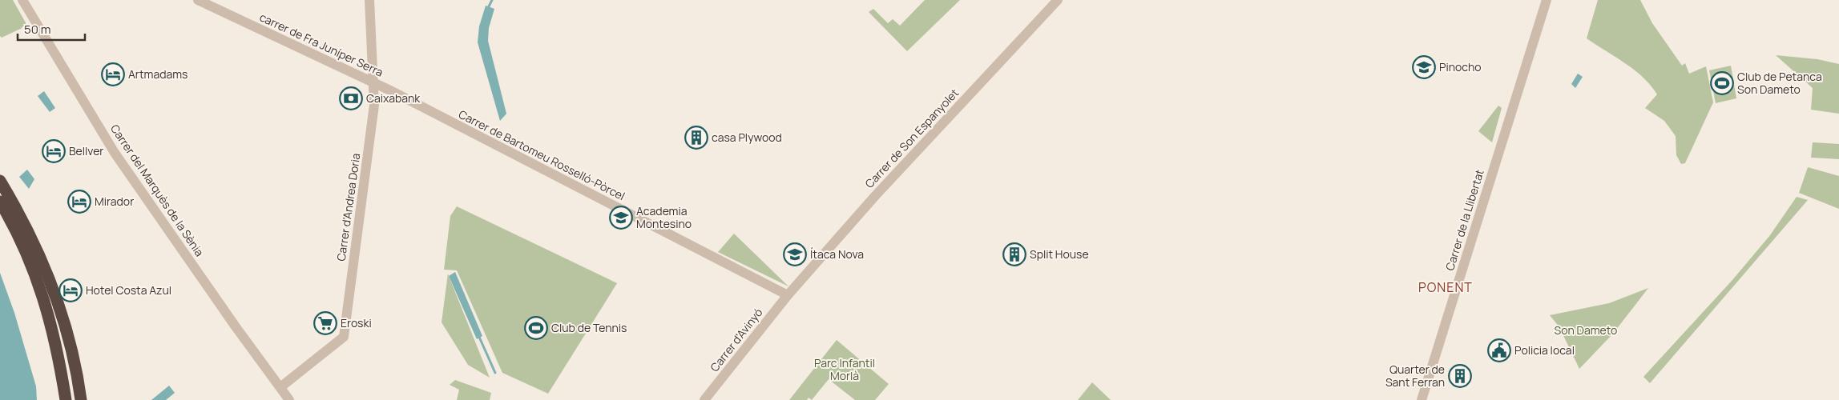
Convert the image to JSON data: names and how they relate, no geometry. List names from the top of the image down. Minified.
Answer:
{"streets":{"street":["carrer de Fra Juníper Serra","Carrer de Son Espanyolet","Carrer de Bartomeu Rosselló-Pòrcel","Carrer del Marquès de la Sènia","Carrer d'Andrea Doria","Carrer de la Llibertat","Carrer d'Avinyó"]},"crossings":[["carrer de Fra Juníper Serra","Carrer de Bartomeu Rosselló-Pòrcel"],["carrer de Fra Juníper Serra","Carrer d'Andrea Doria"],["Carrer de Son Espanyolet","Carrer de Bartomeu Rosselló-Pòrcel"],["Carrer de Son Espanyolet","Carrer d'Avinyó"],["Carrer de Bartomeu Rosselló-Pòrcel","Carrer d'Avinyó"],["Carrer del Marquès de la Sènia","Carrer d'Andrea Doria"]],"districts":["PONENT"],"parks":["Son Dameto","Parc Infantil Morlà"],"places":{"school or university":["Pinocho","Academia Montesino","Ítaca Nova"],"hotel":["Artmadams","Bellver","Mirador","Hotel Costa Azul"],"sports":["Club de Petanca Son Dameto","Club de Tennis"],"bank":["Caixabank"],"building":["casa Plywood","Split House","Quarter de Sant Ferran"],"supermarket":["Eroski"],"public building":["Policia local"]},"scale_bar":"50 m"}
